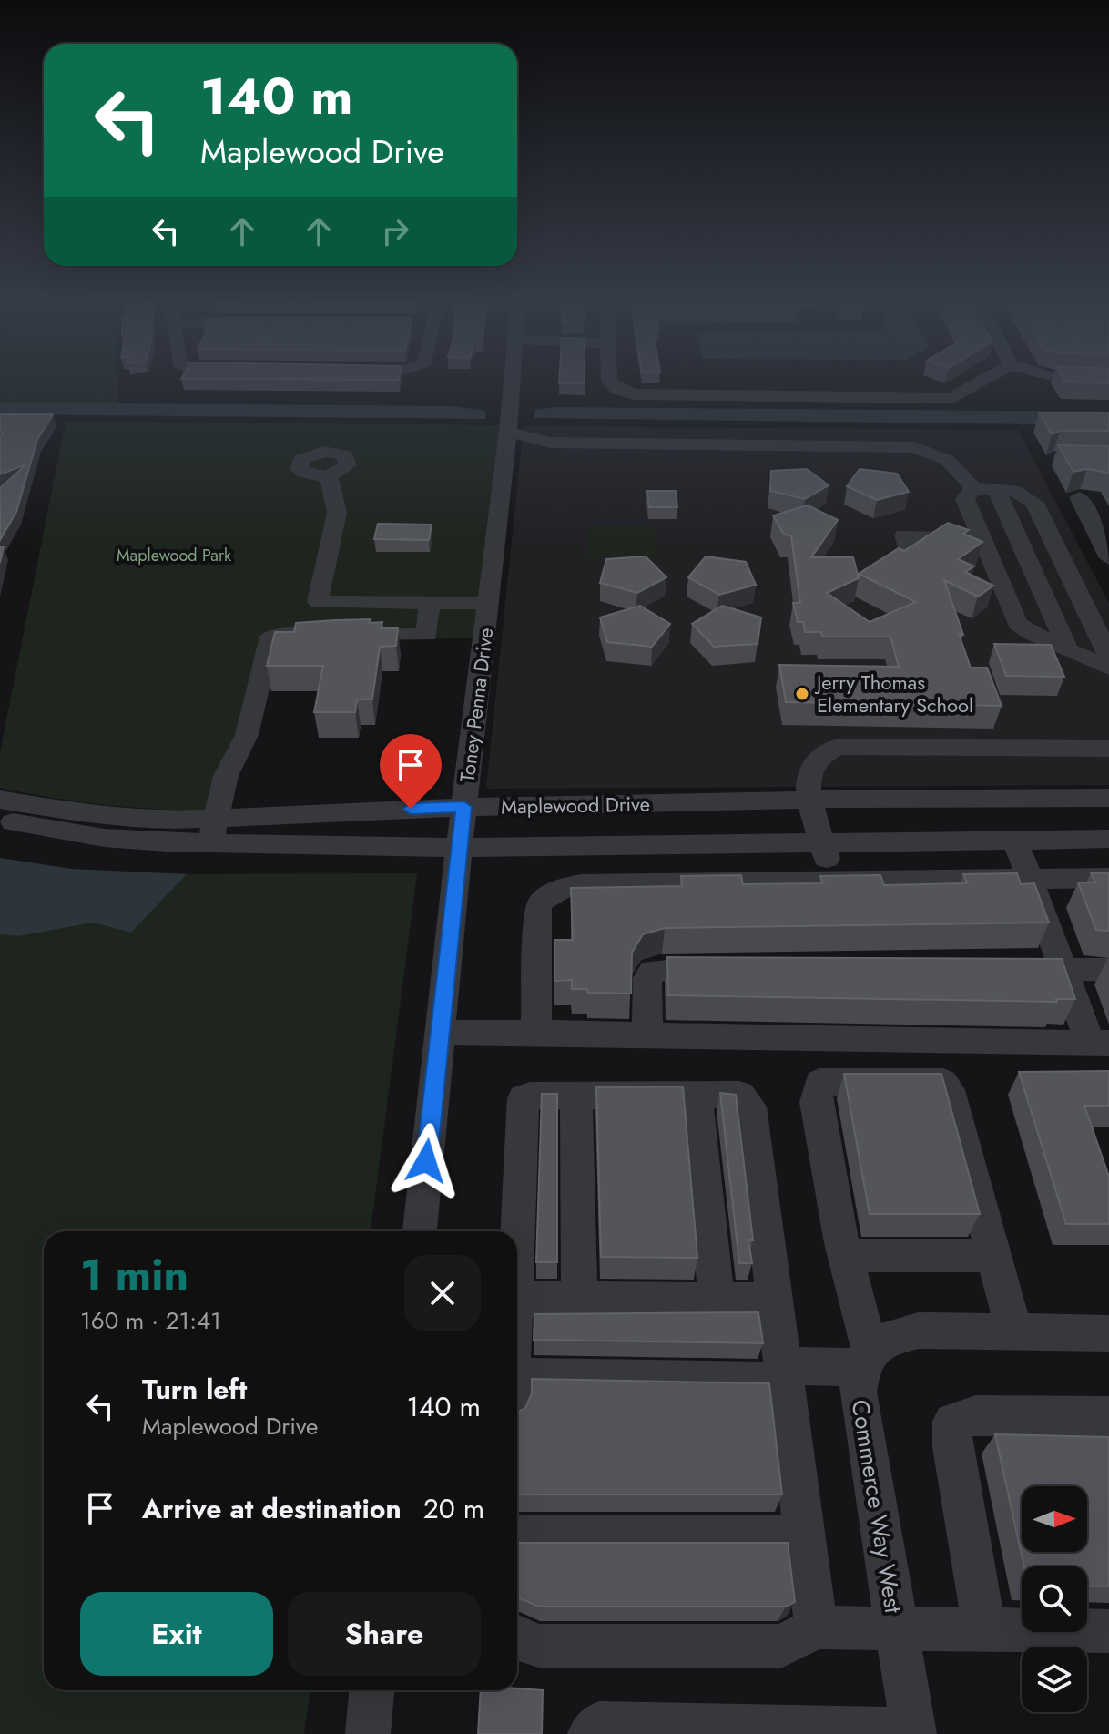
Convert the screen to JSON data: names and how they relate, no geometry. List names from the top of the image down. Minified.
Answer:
{"streets":{"street":["Toney Penna Drive","Maplewood Drive","Commerce Way West"]},"crossings":[["Toney Penna Drive","Maplewood Drive"]],"parks":["Maplewood Park"],"places":["Jerry Thomas Elementary School"],"north":"right","page":{"turn":["140 m","Maplewood Drive"],"heading":["1 min","160 m · 21:41"],"list":[{"name":"Turn left","note":"Maplewood Drive","value":"140 m"},{"name":"Arrive at destination","value":"20 m"}],"buttons":["Exit","Share"]}}
